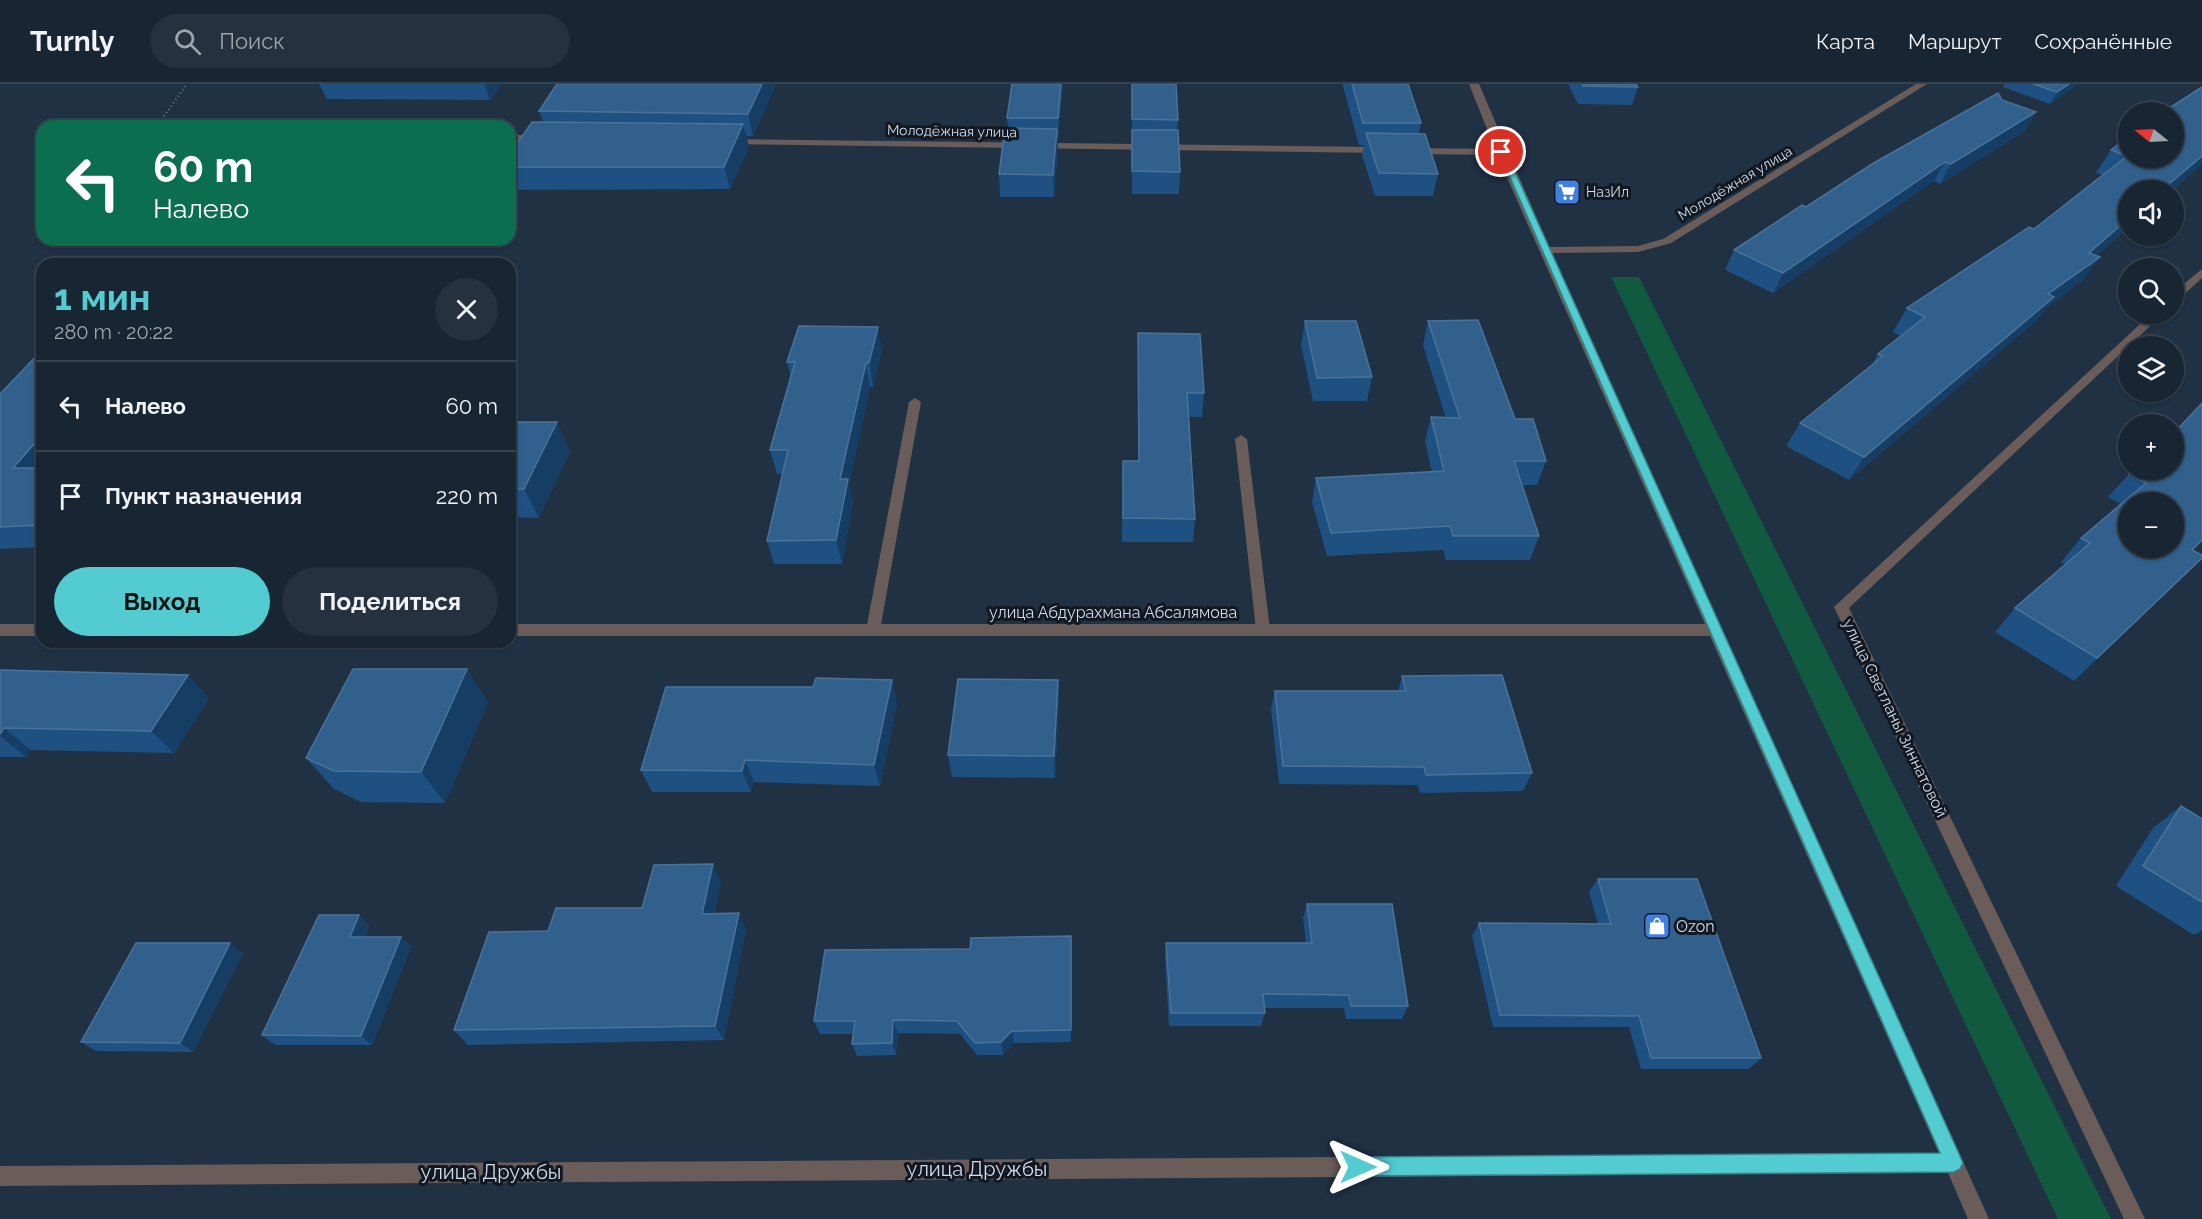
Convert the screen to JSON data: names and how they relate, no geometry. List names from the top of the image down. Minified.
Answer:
{"streets":{"street":["Молодёжная улица","улица Абдурахмана Абсалямова","улица Светланы Зиннатовой","улица Дружбы"]},"places":{"supermarket":["НазИл"],"shop":["Ozon"]},"north":"left","page":{"header":"Turnly","search":"Поиск","nav":["Карта","Маршрут","Сохранённые"],"map_buttons":["+","−"],"turn":["60 m","Налево"],"heading":["1 мин","280 m · 20:22"],"list":[{"name":"Налево","value":"60 m"},{"name":"Пункт назначения","value":"220 m"}],"buttons":["Выход","Поделиться"]}}
